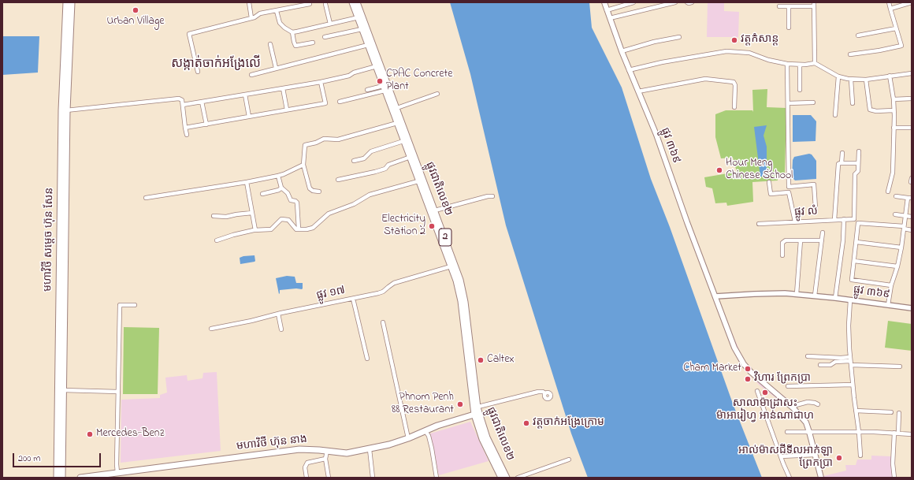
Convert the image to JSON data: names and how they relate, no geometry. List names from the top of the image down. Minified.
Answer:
{"streets":{"main road":["ផ្លូវ ៣៦៩","ផ្លូវជាតិលេខ២","2","មហាវិថី សម្តេច ហ៊ុន សែន","មហាវិថី ហ៊ុន នាង"],"street":["ផ្លូវ លំ","ផ្លូវ ១៧"]},"crossings":[["ផ្លូវជាតិលេខ២","ផ្លូវ ១៧"],["ផ្លូវជាតិលេខ២","មហាវិថី ហ៊ុន នាង"]],"districts":["សង្កាត់ចាក់អង្រែលើ"],"places":["Urban Village","វត្តកំសាន្ត","CPAC Concrete Plant","Hour Meng Chinese School","Electricity Station 2","Caltex","Cham Market","វិហារ ព្រែកប្រា","សាលាម៉ាដ្រាសះ ម៉ាអារៀហ្វ អាន់ណាជាហ","Phnom Penh 88 Restaurant","វត្តចាក់អង្រែក្រោម","Mercedes-Benz","អាល់ម៉ាសជីទីលអាក់ឡា ព្រែកប្រា"],"scale_bar":"200 m"}
